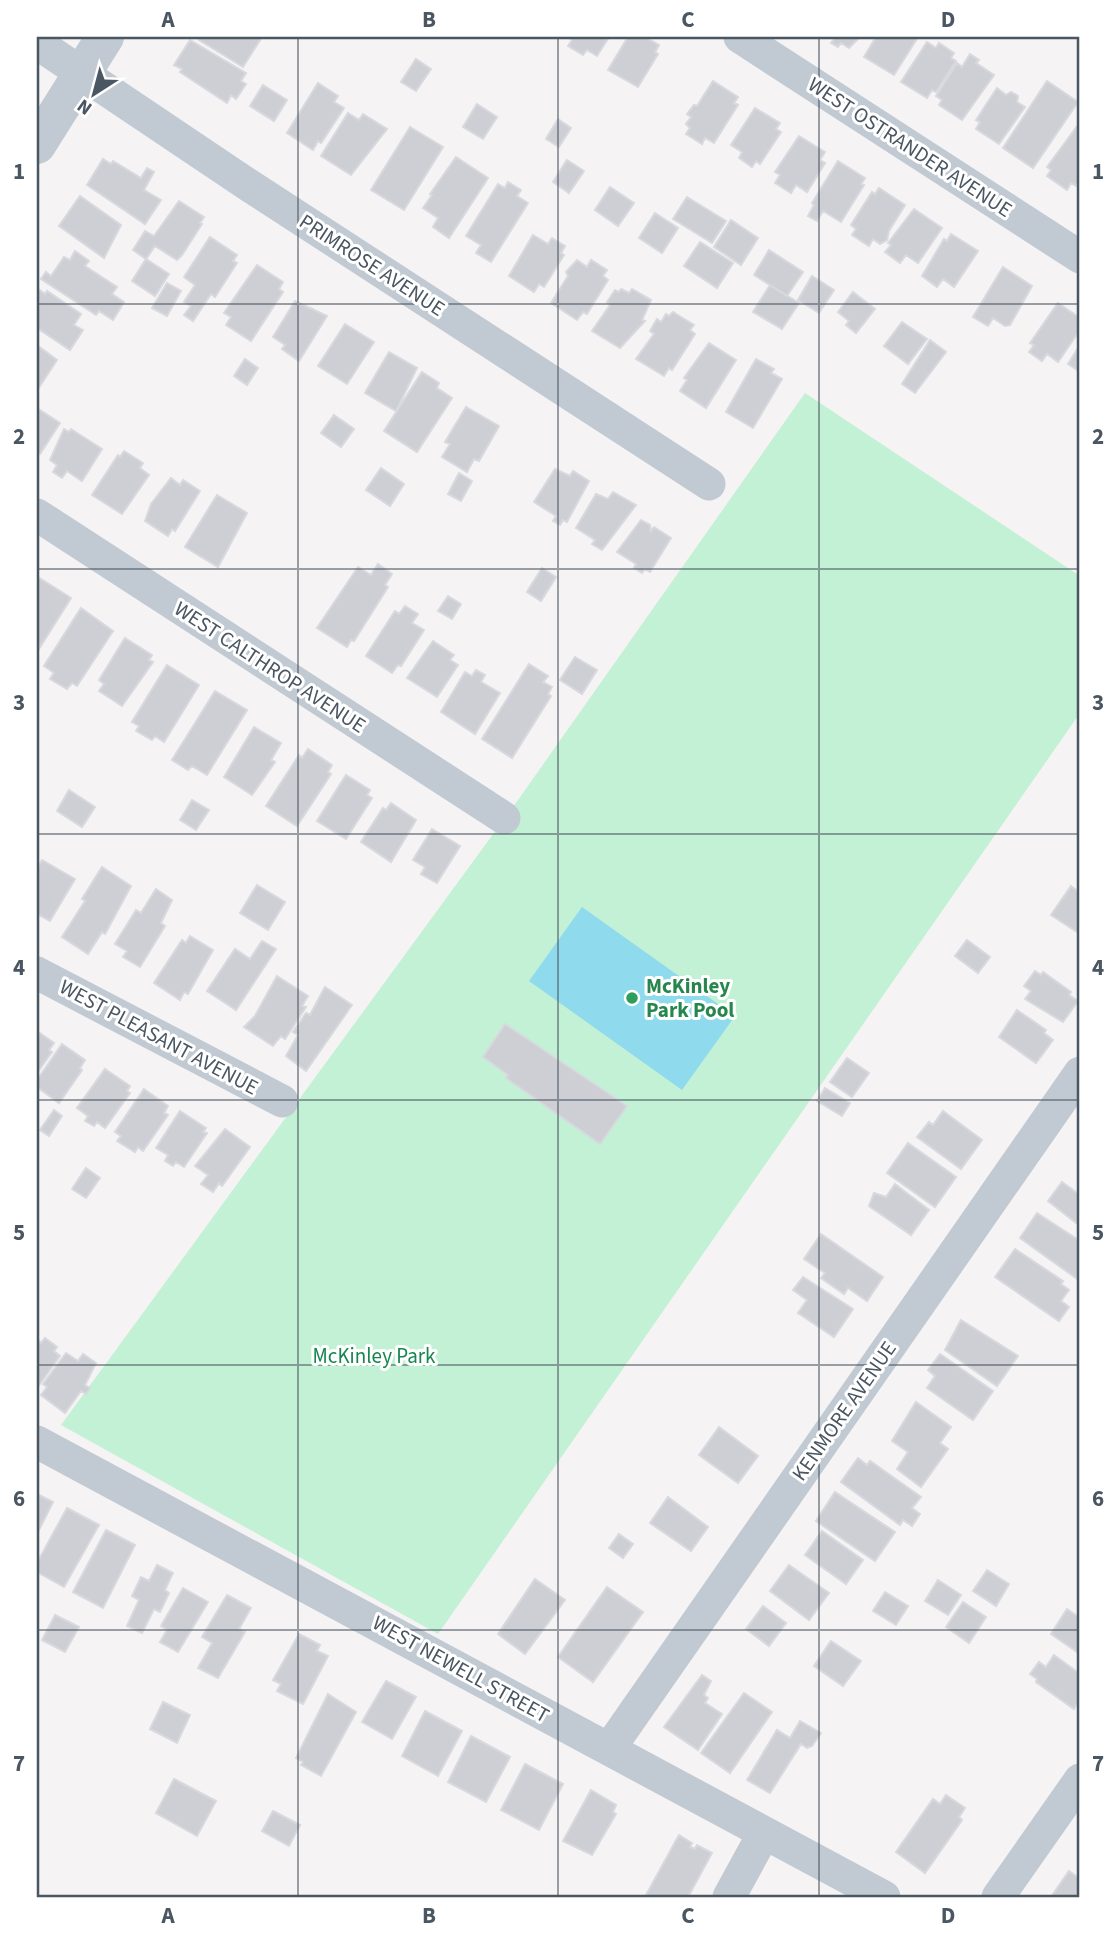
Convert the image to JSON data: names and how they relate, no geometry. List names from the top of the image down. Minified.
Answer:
{"streets":{"street":["WEST OSTRANDER AVENUE","PRIMROSE AVENUE","WEST CALTHROP AVENUE","WEST PLEASANT AVENUE","KENMORE AVENUE","WEST NEWELL STREET"]},"crossings":[["KENMORE AVENUE","WEST NEWELL STREET"]],"parks":["McKinley Park"],"places":["McKinley Park Pool"],"north":"bottom left","grid":{"columns":["A","B","C","D"],"rows":["1","2","3","4","5","6","7"]}}
